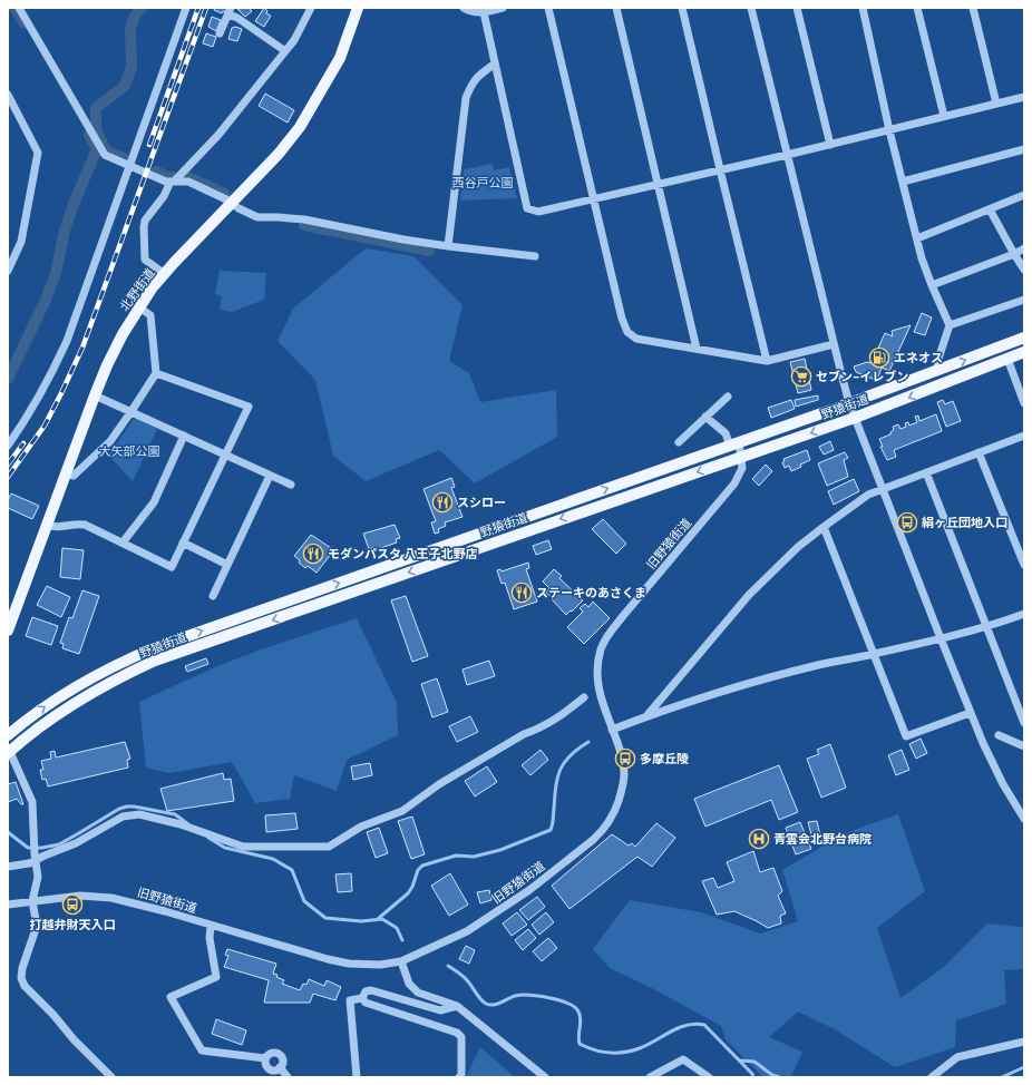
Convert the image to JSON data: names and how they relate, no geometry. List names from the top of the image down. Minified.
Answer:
{"streets":{"main road":["北野街道","野猿街道"],"street":["旧野猿街道"]},"crossings":[["野猿街道","旧野猿街道"]],"parks":["西谷戸公園","大矢部公園"],"places":{"fuel station":["エネオス"],"supermarket":["セブン-イレブン"],"restaurant":["スシロー","モダンパスタ 八王子北野店","ステーキのあさくま"],"bus stop":["絹ヶ丘団地入口","多摩丘陵","打越弁財天入口"],"hospital":["青雲会北野台病院"]}}
